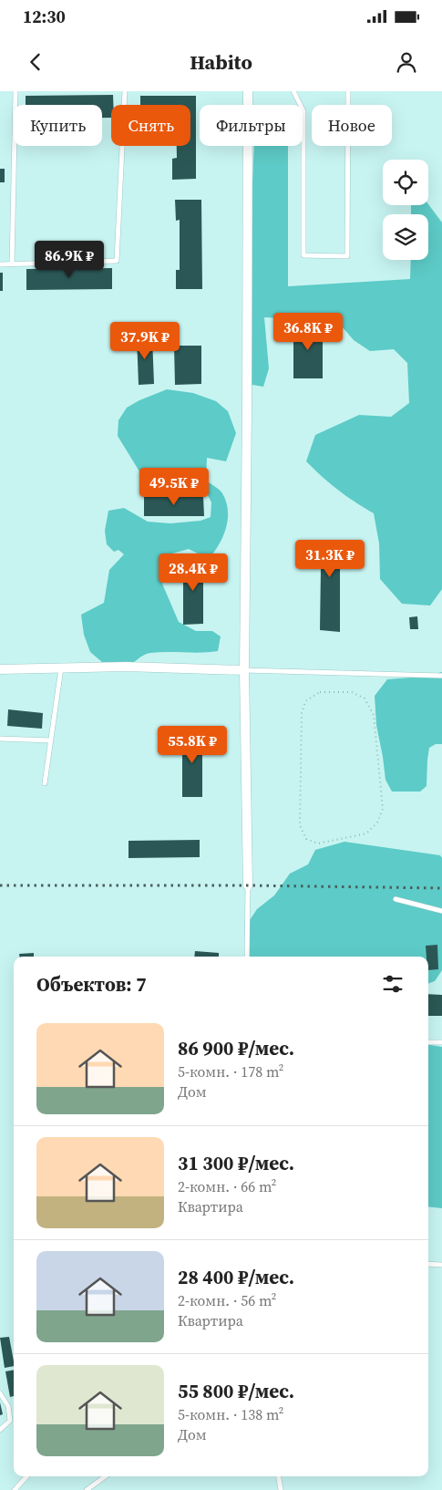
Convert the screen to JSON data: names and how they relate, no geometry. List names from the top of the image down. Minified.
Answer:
{"page":{"status":"12:30","header":"Habito","chip":["Купить","Снять","Фильтры","Новое"],"price":["86.9K ₽","36.8K ₽","37.9K ₽","49.5K ₽","31.3K ₽","28.4K ₽","55.8K ₽"],"heading":"Объектов: 7","list":[{"name":"86 900 ₽/мес.","note":"5-комн. · 178 m² · Дом"},{"name":"31 300 ₽/мес.","note":"2-комн. · 66 m² · Квартира"},{"name":"28 400 ₽/мес.","note":"2-комн. · 56 m² · Квартира"},{"name":"55 800 ₽/мес.","note":"5-комн. · 138 m² · Дом"}]}}
